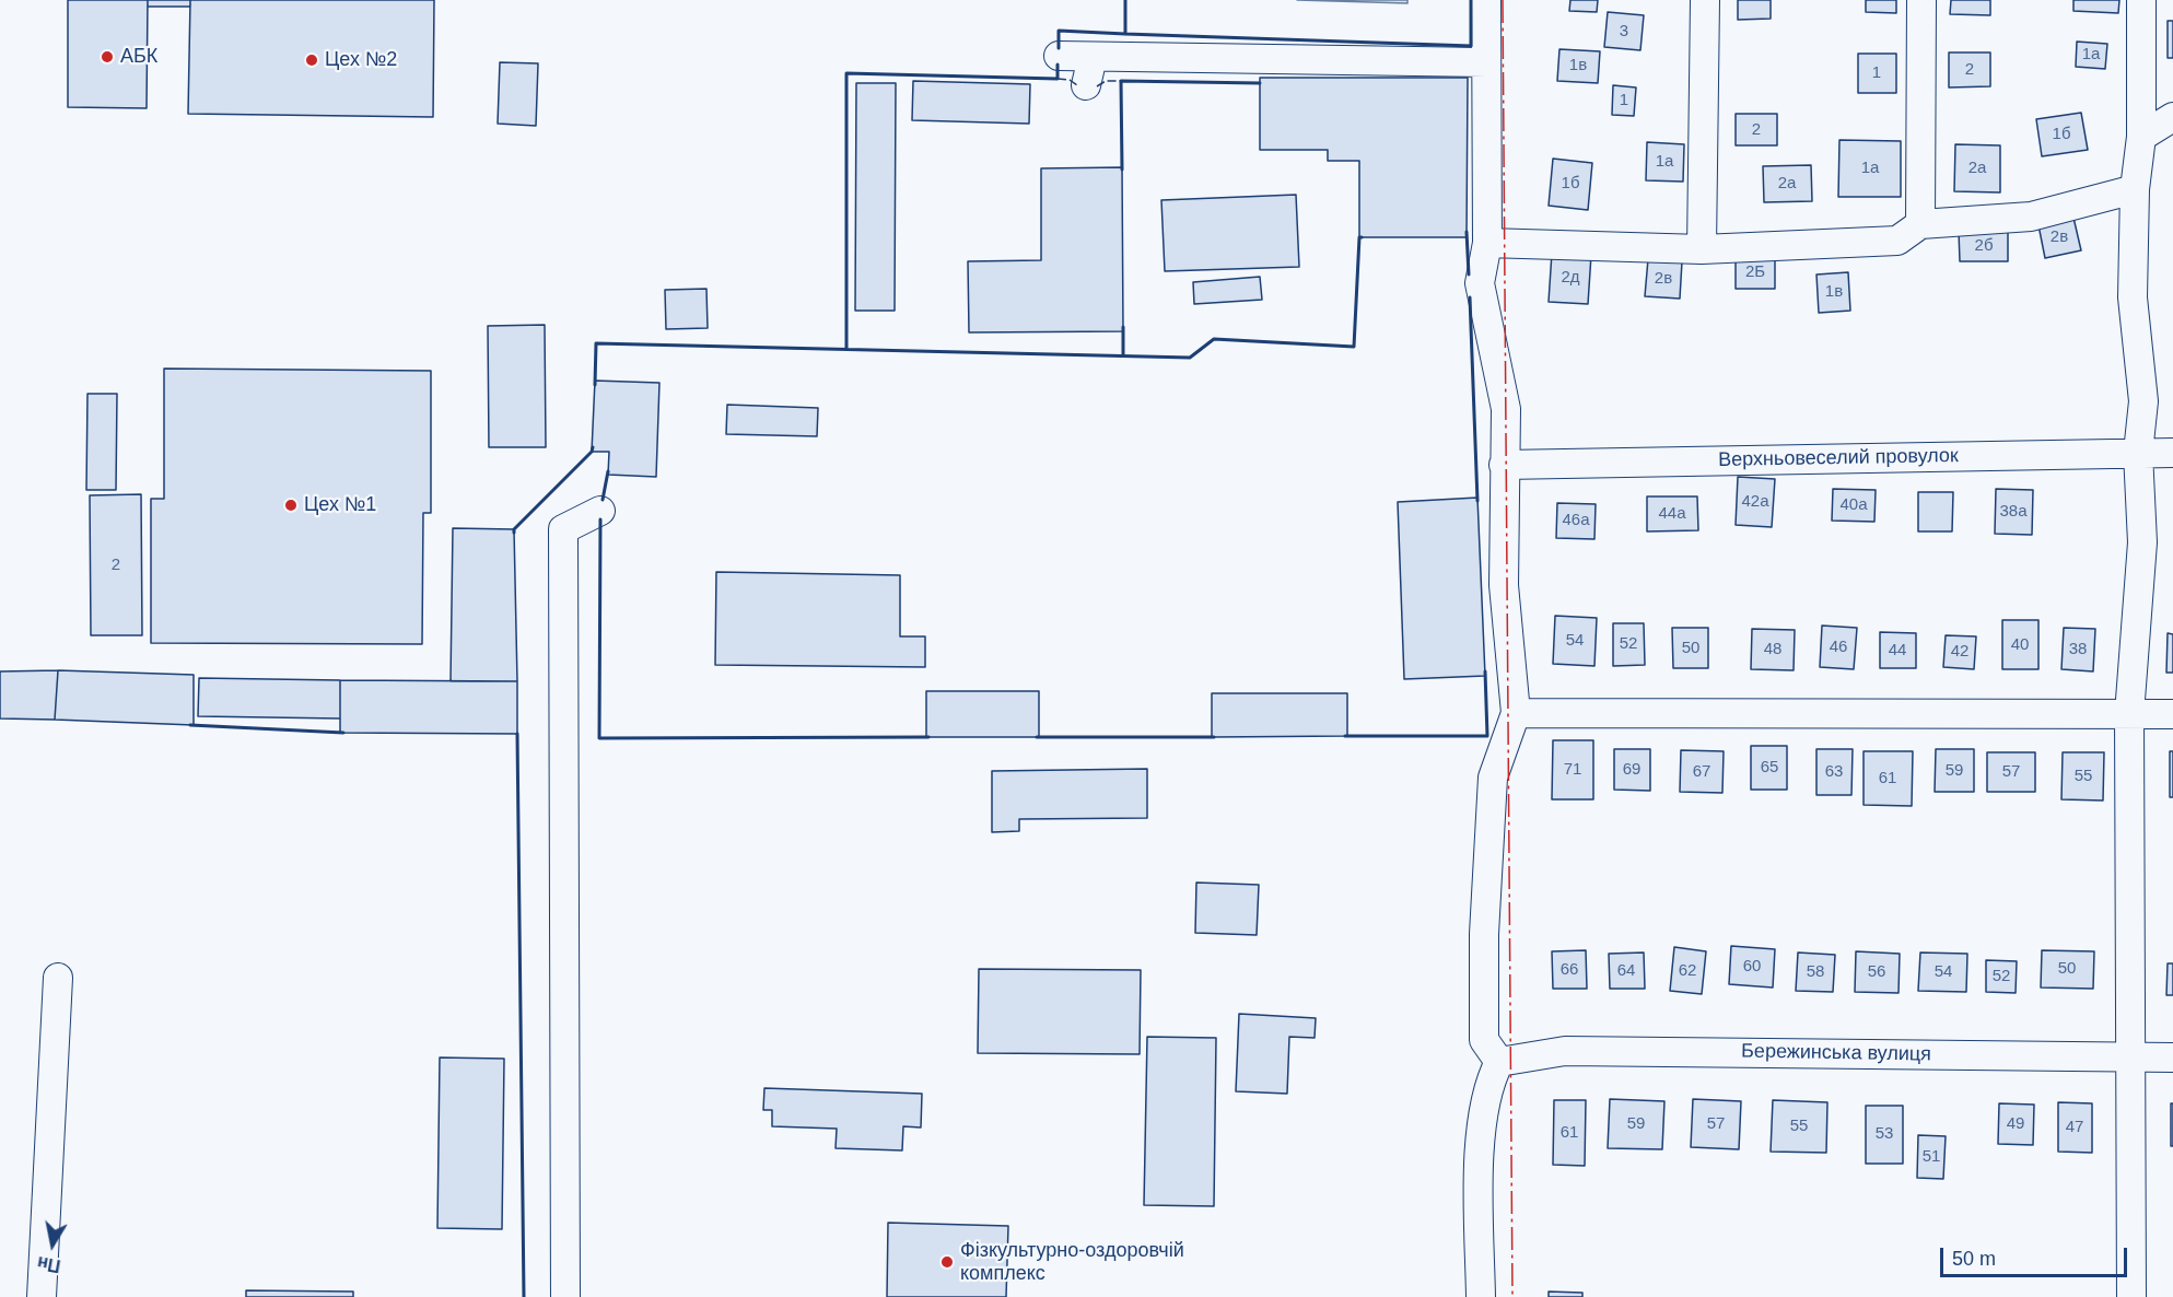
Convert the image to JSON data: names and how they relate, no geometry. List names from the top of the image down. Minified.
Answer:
{"streets":{"street":["Верхньовеселий провулок","Бережинська вулиця"]},"places":["АБК","Цех №2","Цех №1","Фізкультурно-оздоровчій комплекс"],"house_numbers":["3","1а","1в","2","1","1","2","1б","1а","1а","2а","1б","2а","2в","2б","2Б","2д","2в","1в","42а","40а","38а","44а","46а","2","54","52","40","46","50","48","38","44","42","65","71","69","59","67","63","57","55","61","60","50","66","64","62","58","56","54","52","59","57","49","55","47","61","53","51"],"scale_bar":"50 m","north":"bottom"}
